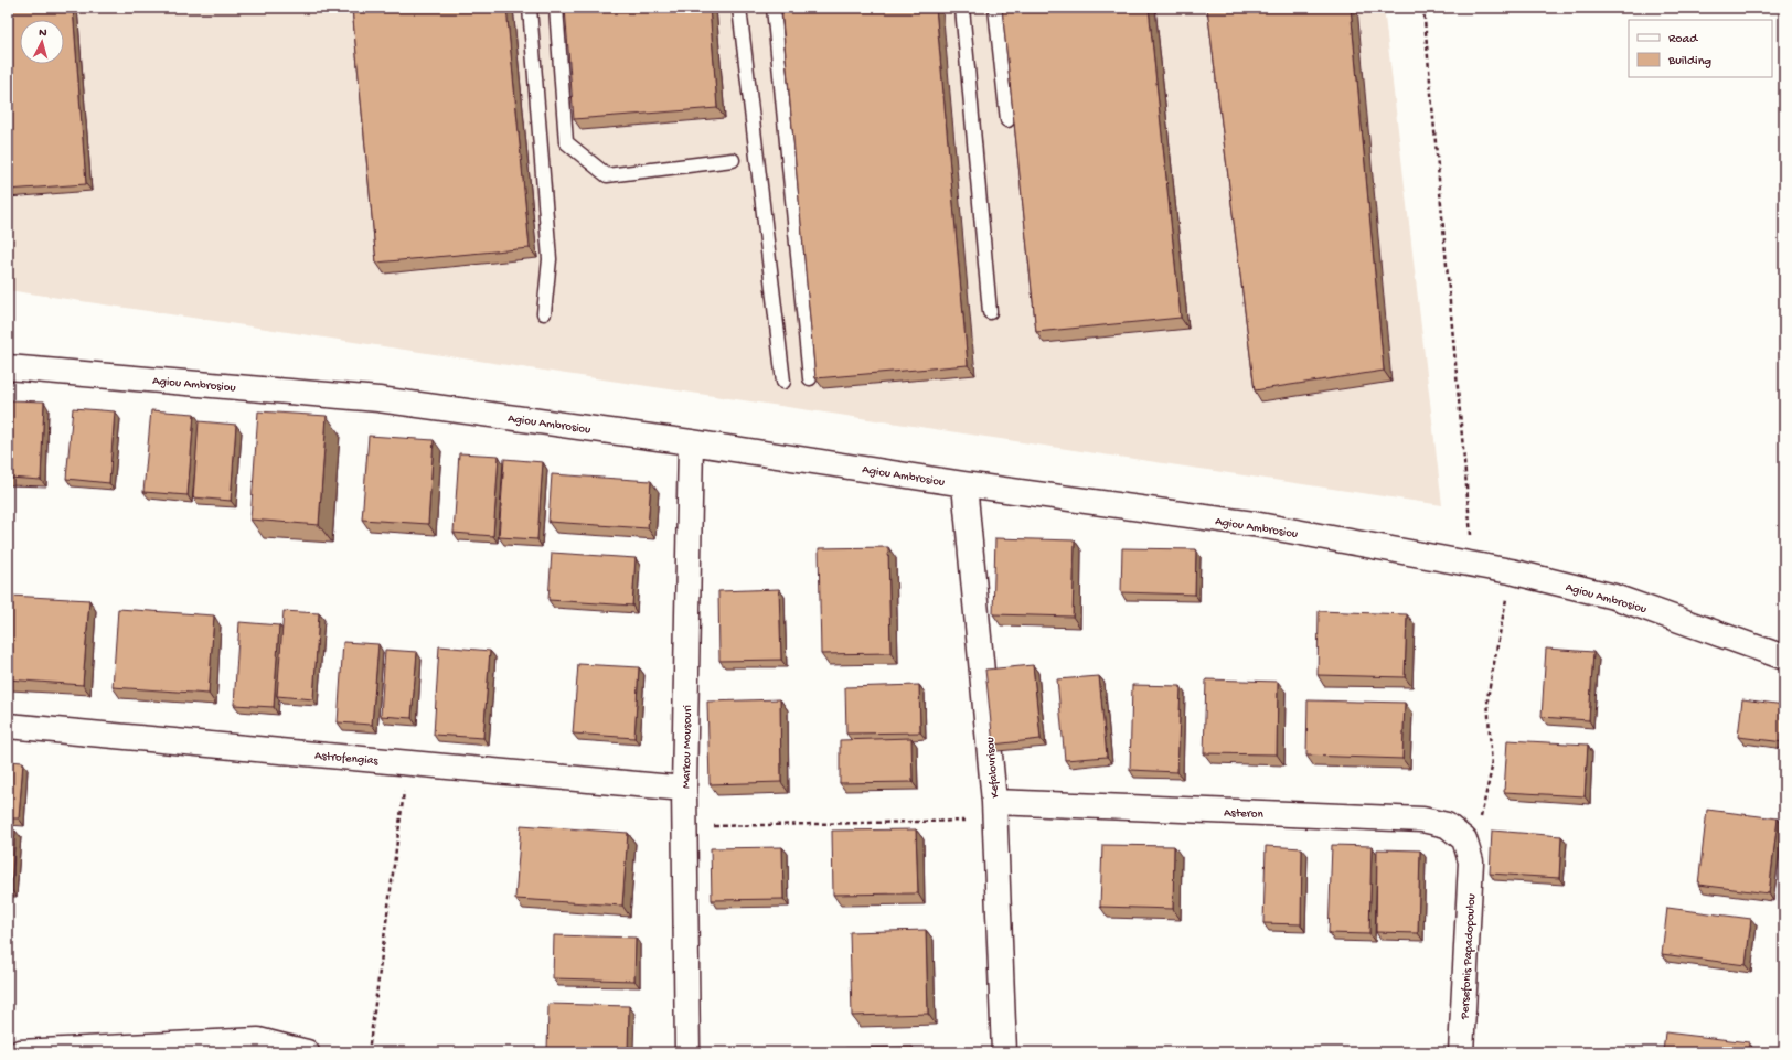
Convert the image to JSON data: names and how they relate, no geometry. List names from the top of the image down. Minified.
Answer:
{"streets":{"street":["Agiou Ambrosiou","Markou Mousouri","Astrofengias","Kefalovrisou","Asteron","Persefonis Papadopoulou"]},"crossings":[["Agiou Ambrosiou","Markou Mousouri"],["Agiou Ambrosiou","Kefalovrisou"],["Markou Mousouri","Astrofengias"],["Kefalovrisou","Asteron"],["Asteron","Persefonis Papadopoulou"]],"legend":["Road","Building"],"north":"top"}
